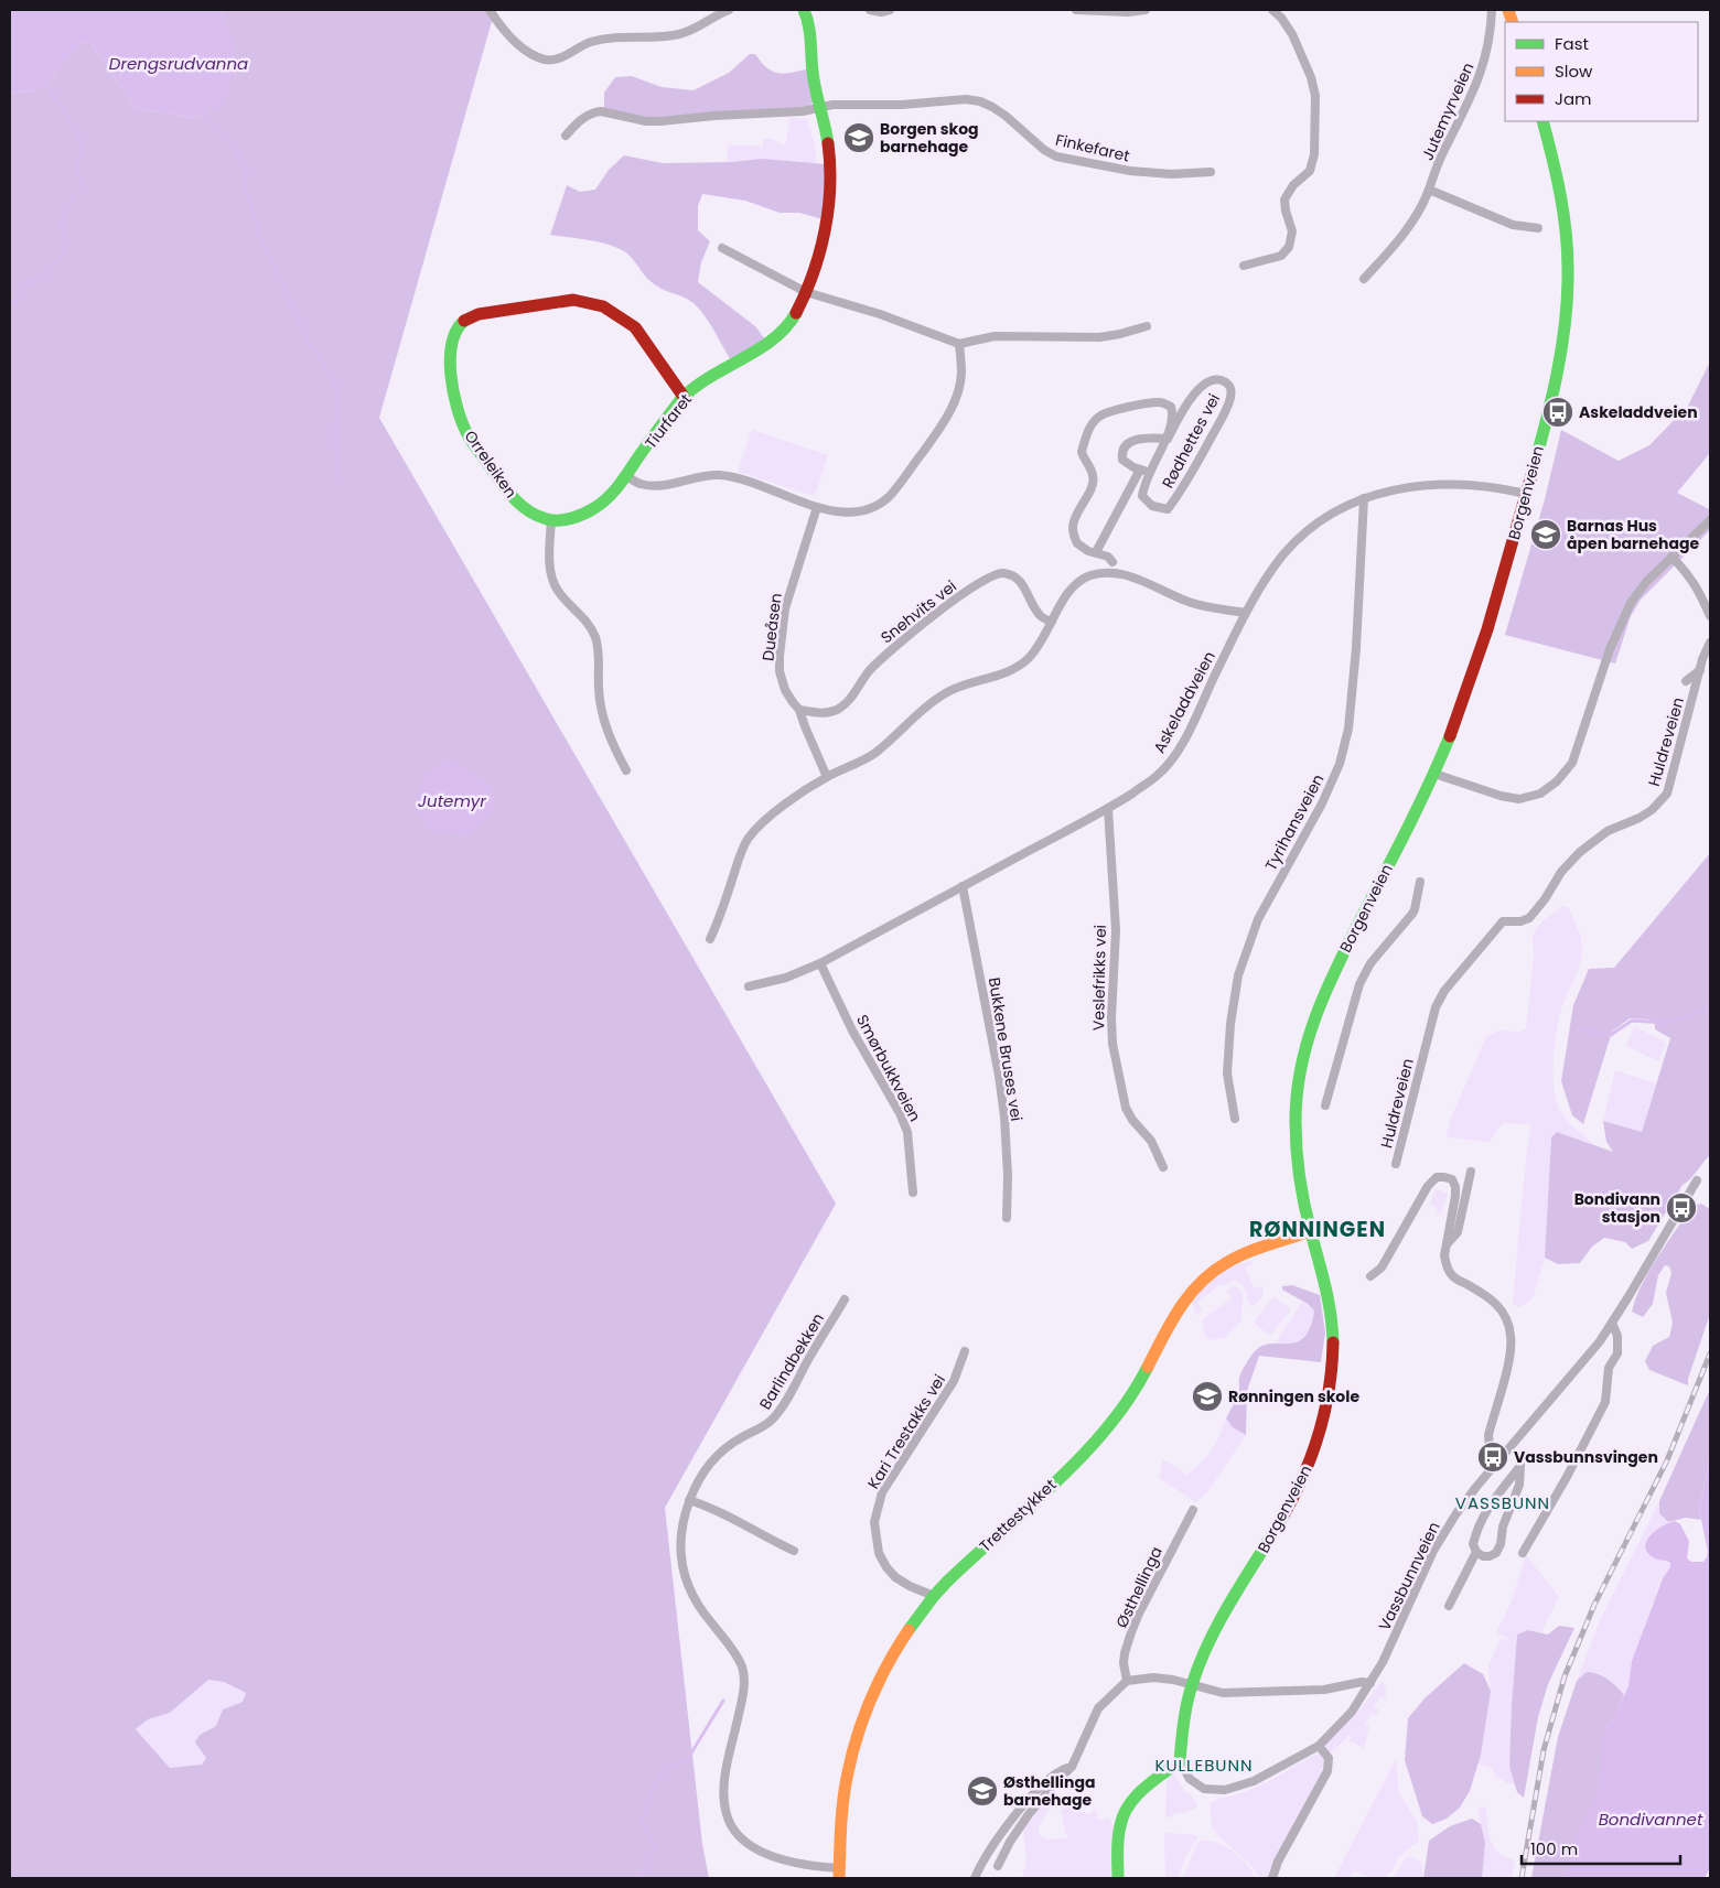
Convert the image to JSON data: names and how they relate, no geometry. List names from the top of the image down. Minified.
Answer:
{"streets":{"street":["Jutemyrveien","Finkefaret","Tiurfaret","Rødhettes vei","Orreleiken","Borgenveien","Snehvits vei","Dueåsen","Askeladdveien","Huldreveien","Tyrihansveien","Veslefrikks vei","Bukkene Bruses vei","Smørbukkveien","Barlindbekken","Kari Trestakks vei","Trettestykket","Vassbunnveien","Østhellinga"]},"crossings":[["Finkefaret","Tiurfaret"],["Tiurfaret","Orreleiken"],["Borgenveien","Askeladdveien"],["Borgenveien","Trettestykket"],["Borgenveien","Vassbunnveien"],["Snehvits vei","Dueåsen"],["Askeladdveien","Tyrihansveien"],["Askeladdveien","Veslefrikks vei"],["Askeladdveien","Bukkene Bruses vei"],["Askeladdveien","Smørbukkveien"],["Barlindbekken","Trettestykket"],["Kari Trestakks vei","Trettestykket"]],"districts":["RØNNINGEN","VASSBUNN","KULLEBUNN"],"water":["Drengsrudvanna","Jutemyr","Bondivannet"],"places":{"school or university":["Borgen skog barnehage","Barnas Hus åpen barnehage","Rønningen skole","Østhellinga barnehage"],"bus stop":["Askeladdveien","Bondivann stasjon","Vassbunnsvingen"]},"legend":["Fast","Slow","Jam"],"scale_bar":"100 m"}
